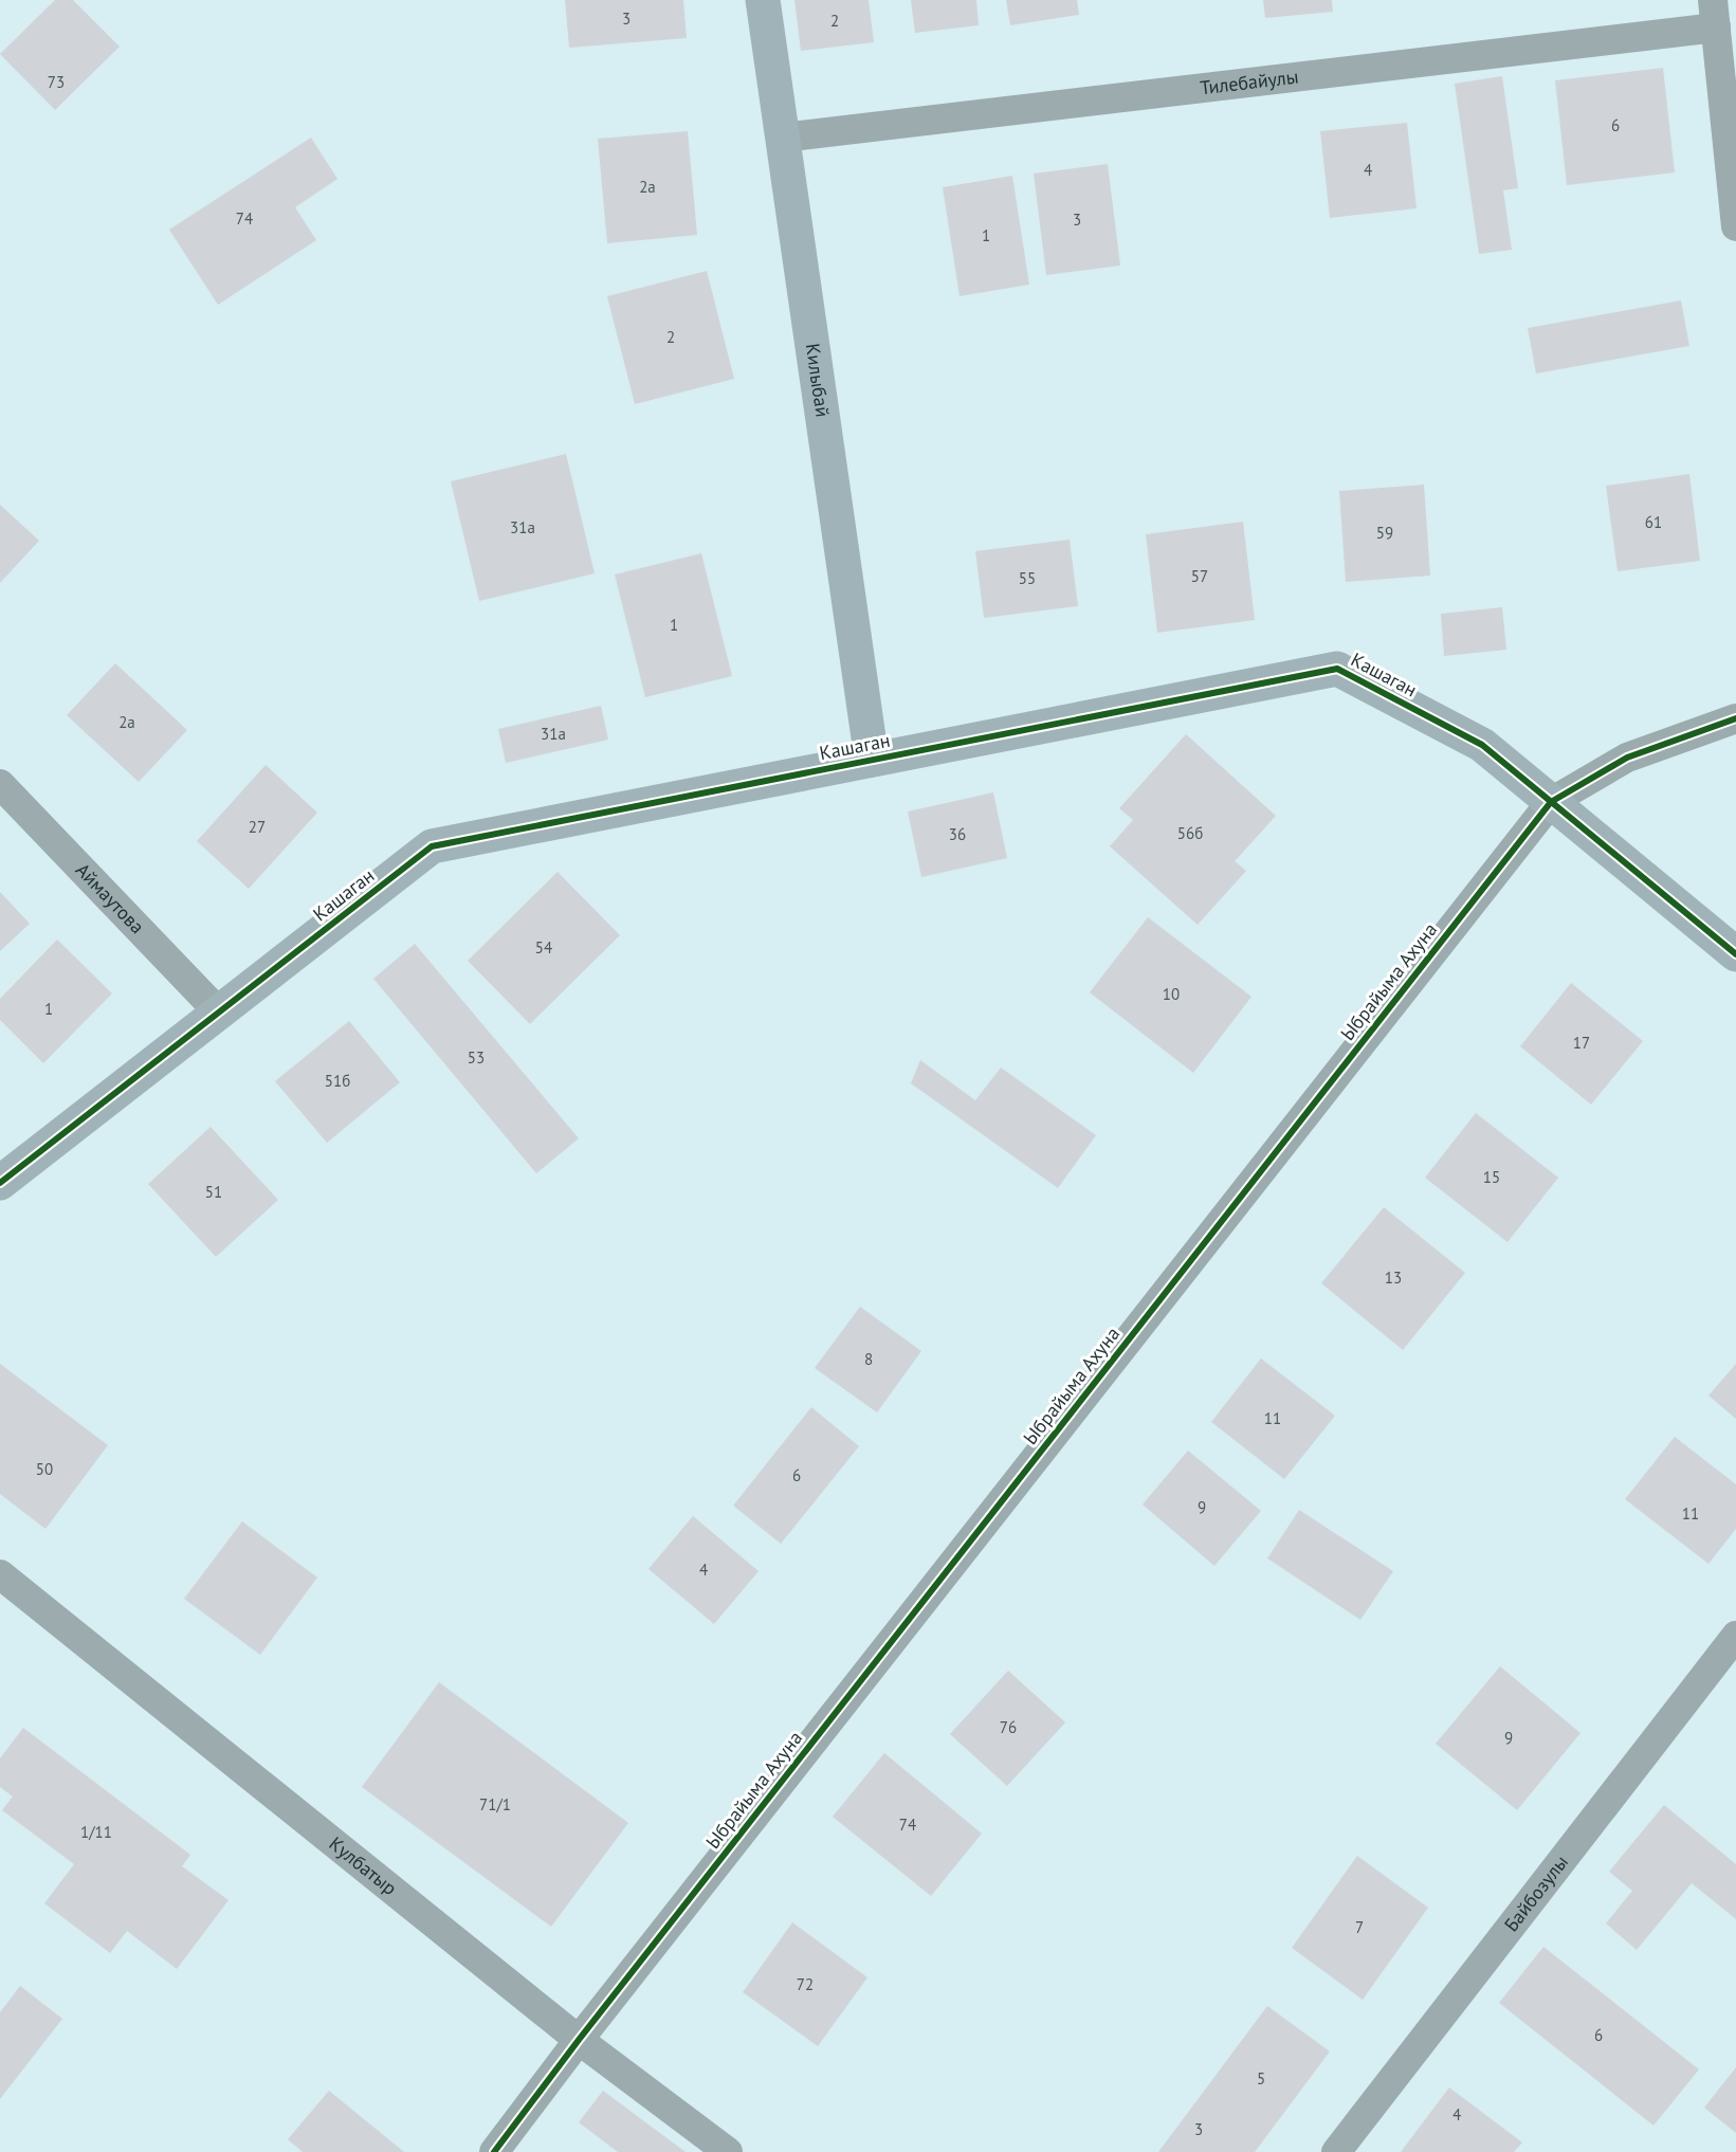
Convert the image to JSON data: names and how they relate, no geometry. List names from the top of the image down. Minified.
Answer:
{"streets":{"street":["Тилебайулы","Килыбай","Кашаган","Аймаутова","Ыбрайыма Ахуна","Кулбатыр","Байбозулы"]},"crossings":[["Тилебайулы","Килыбай"],["Килыбай","Кашаган"],["Кашаган","Аймаутова"],["Кашаган","Ыбрайыма Ахуна"],["Ыбрайыма Ахуна","Кулбатыр"]],"house_numbers":["3","2","73","6","4","2а","74","3","1","2","61","31а","59","57","55","1","2а","31а","27","56б","36","54","10","1","17","53","51б","15","51","13","8","11","50","6","9","11","4","76","9","71/1","74","1/11","7","72","6","5","4","3"]}
